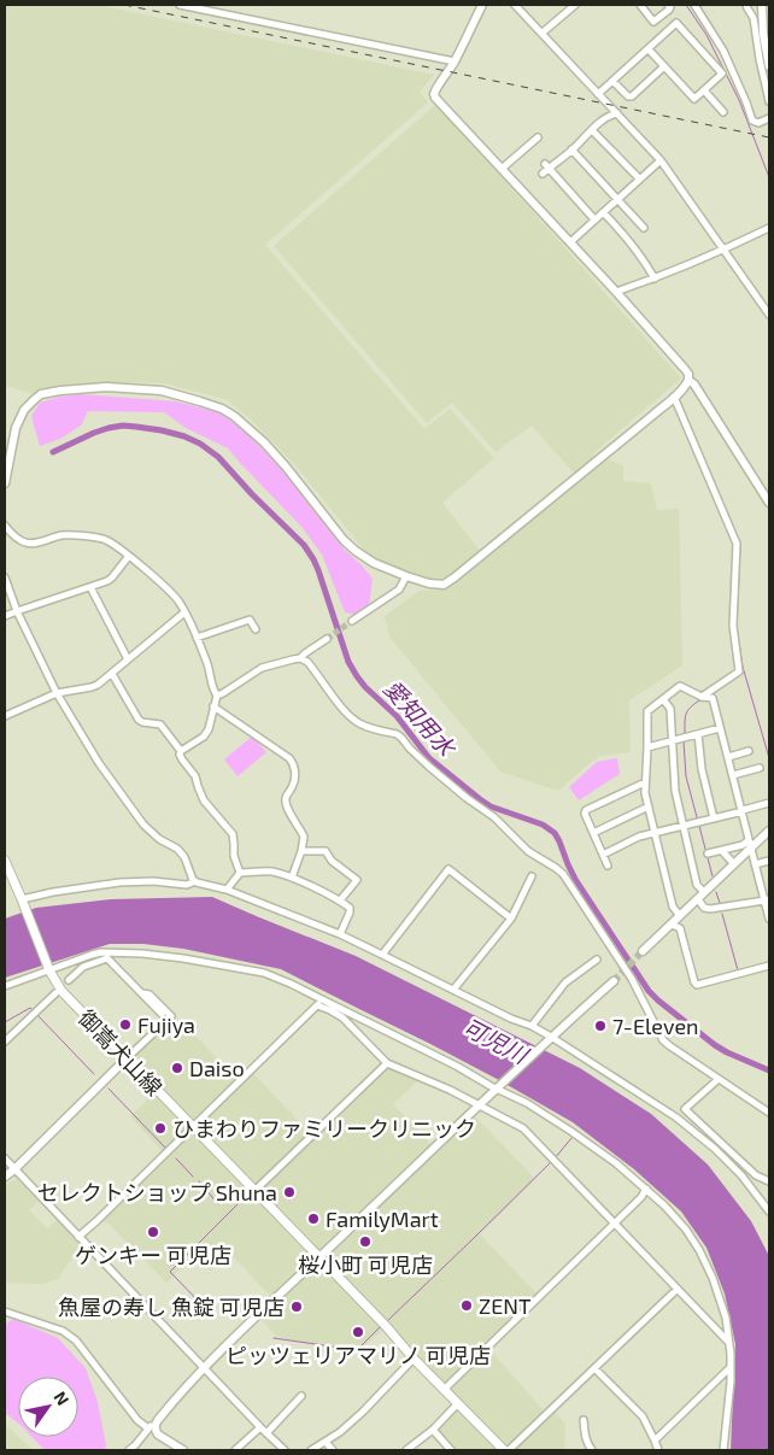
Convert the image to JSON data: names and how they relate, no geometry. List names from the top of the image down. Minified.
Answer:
{"streets":{"main road":["御嵩犬山線"]},"water":["愛知用水","可児川"],"places":["Fujiya","7-Eleven","Daiso","ひまわりファミリークリニック","セレクトショップ Shuna","FamilyMart","ゲンキー 可児店","桜小町 可児店","ZENT","魚屋の寿し 魚錠 可児店","ピッツェリアマリノ 可児店"],"north":"top right"}
